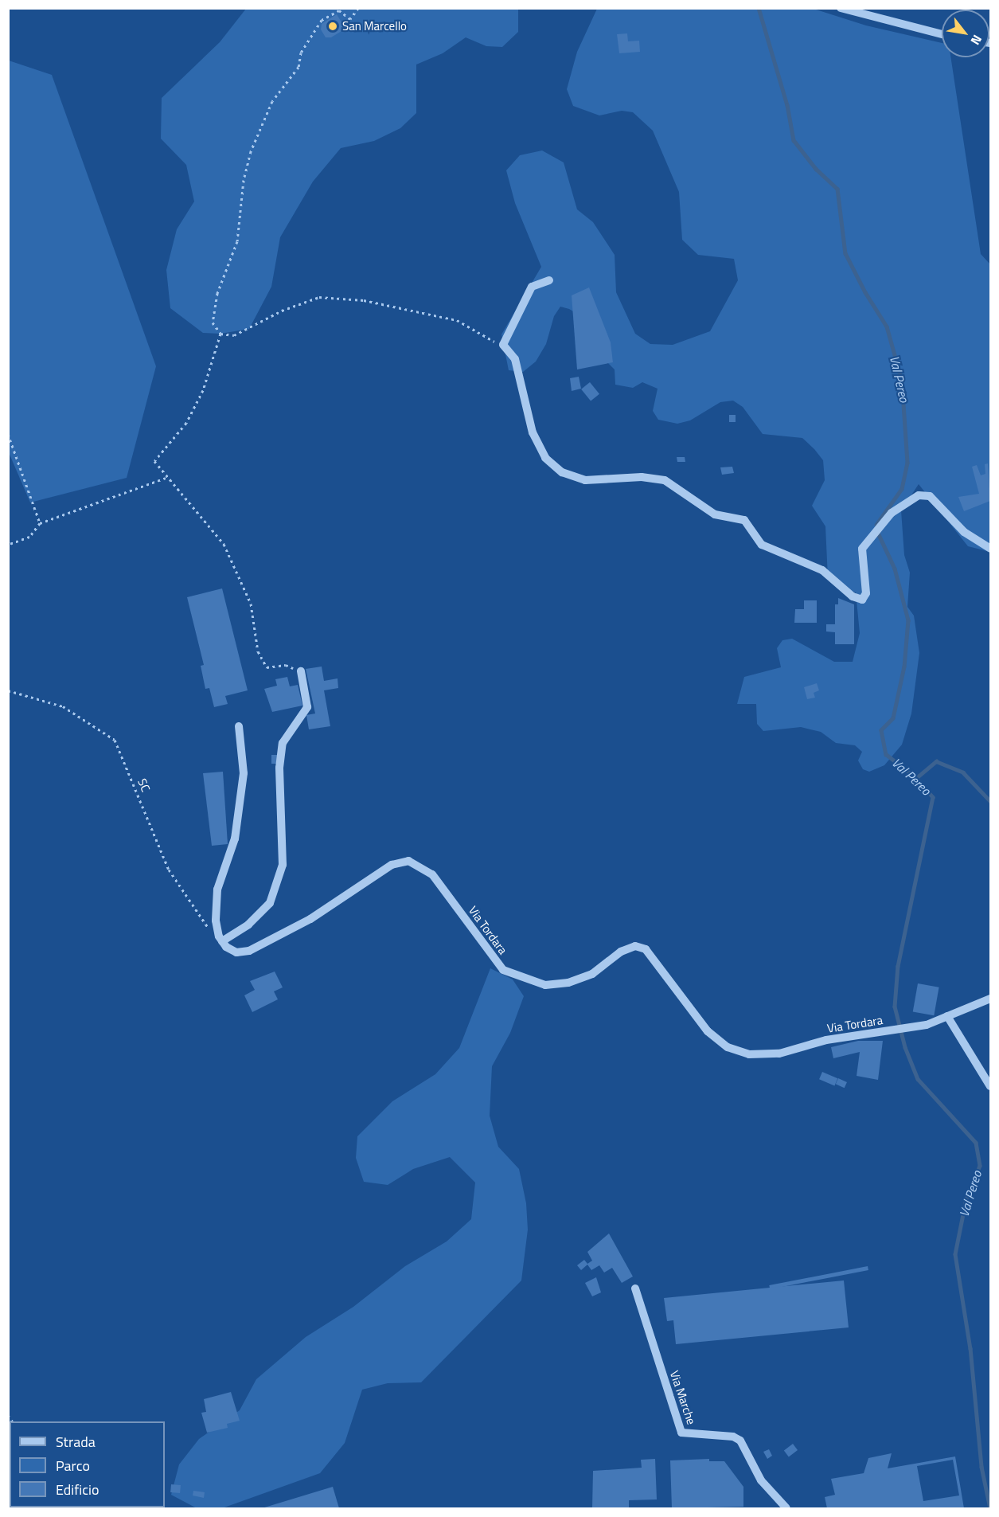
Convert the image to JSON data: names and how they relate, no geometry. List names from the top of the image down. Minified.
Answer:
{"streets":{"street":["Via Tordara","Via Marche"],"path":["SC"]},"crossings":[["SC","Via Tordara"]],"water":["Val Pereo"],"places":["San Marcello"],"legend":["Strada","Parco","Edificio"],"north":"bottom right"}
